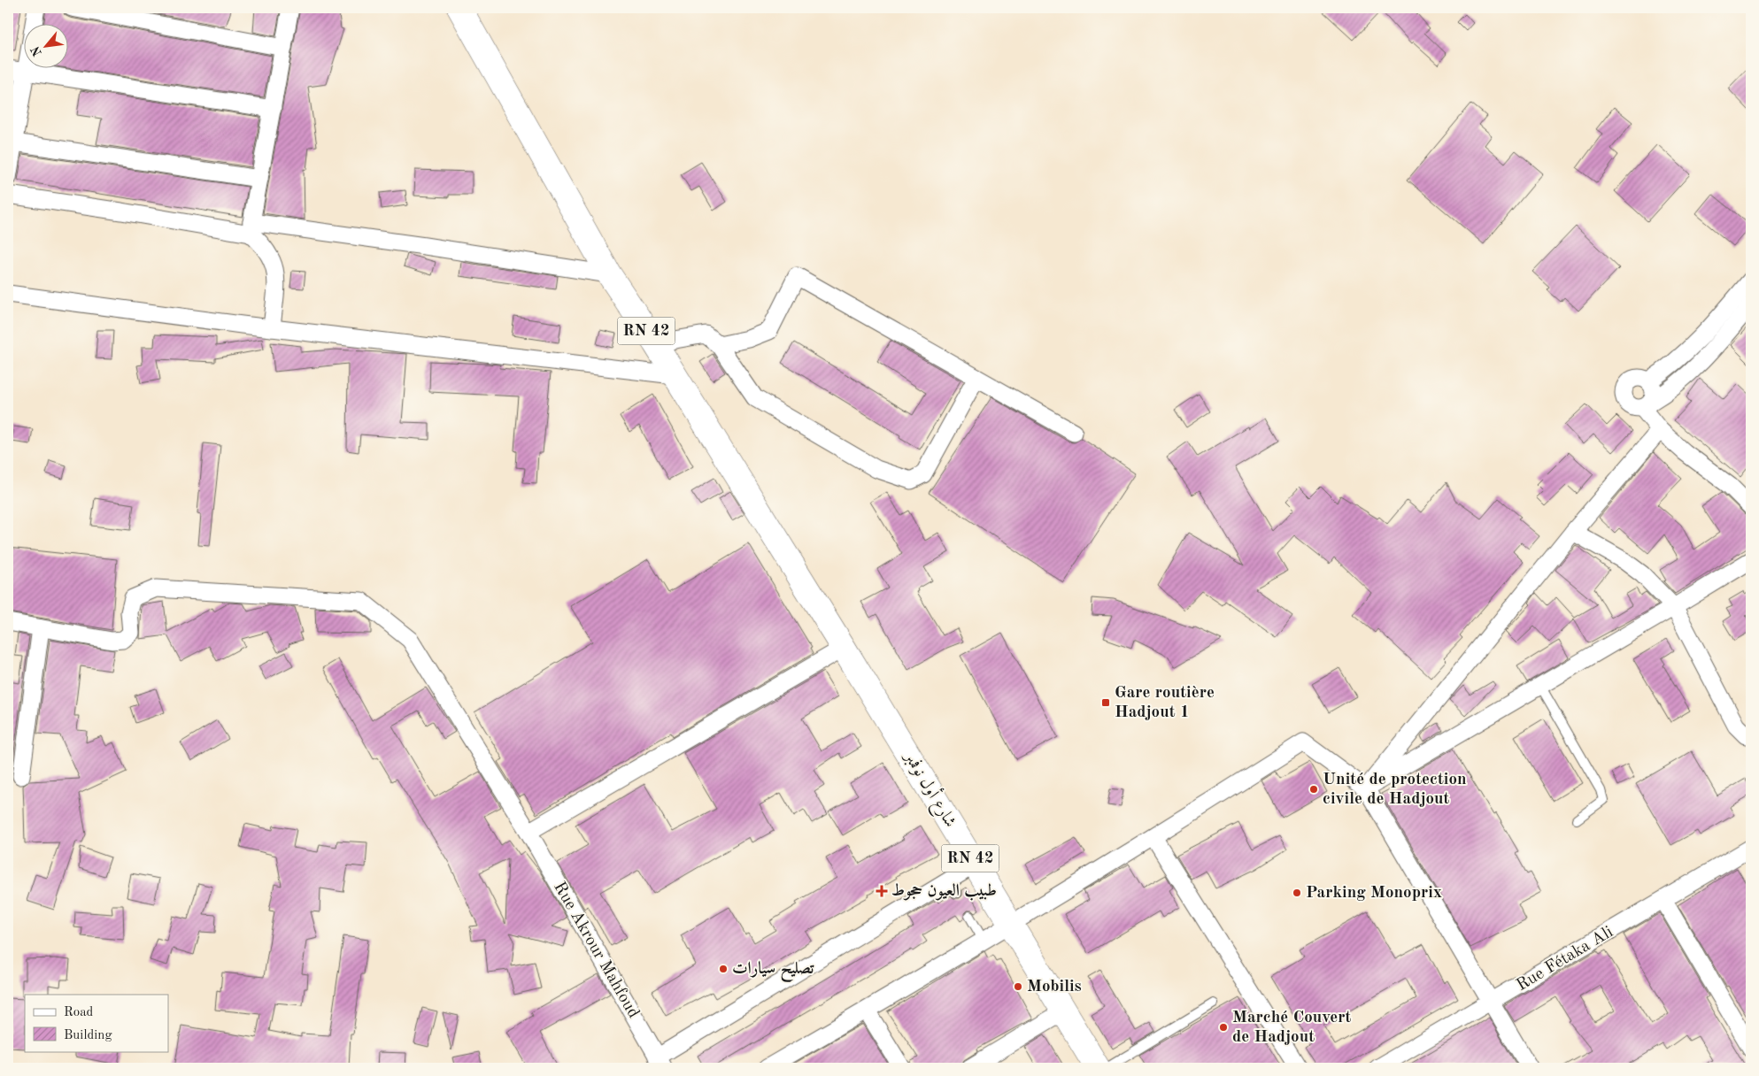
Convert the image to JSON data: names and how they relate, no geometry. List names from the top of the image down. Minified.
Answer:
{"streets":{"main road":["RN 42","شارع أول نوفمبر"],"street":["Rue Akrour Mahfoud","Rue Fétaka Ali"]},"crossings":[["RN 42","شارع أول نوفمبر"]],"places":{"transit":["Gare routière Hadjout 1"],"other":["Unité de protection civile de Hadjout","Parking Monoprix","تصليح سيارات","Mobilis","Marché Couvert de Hadjout"],"health":["طبيب العيون حجوط"]},"legend":["Road","Building"],"north":"bottom left"}
